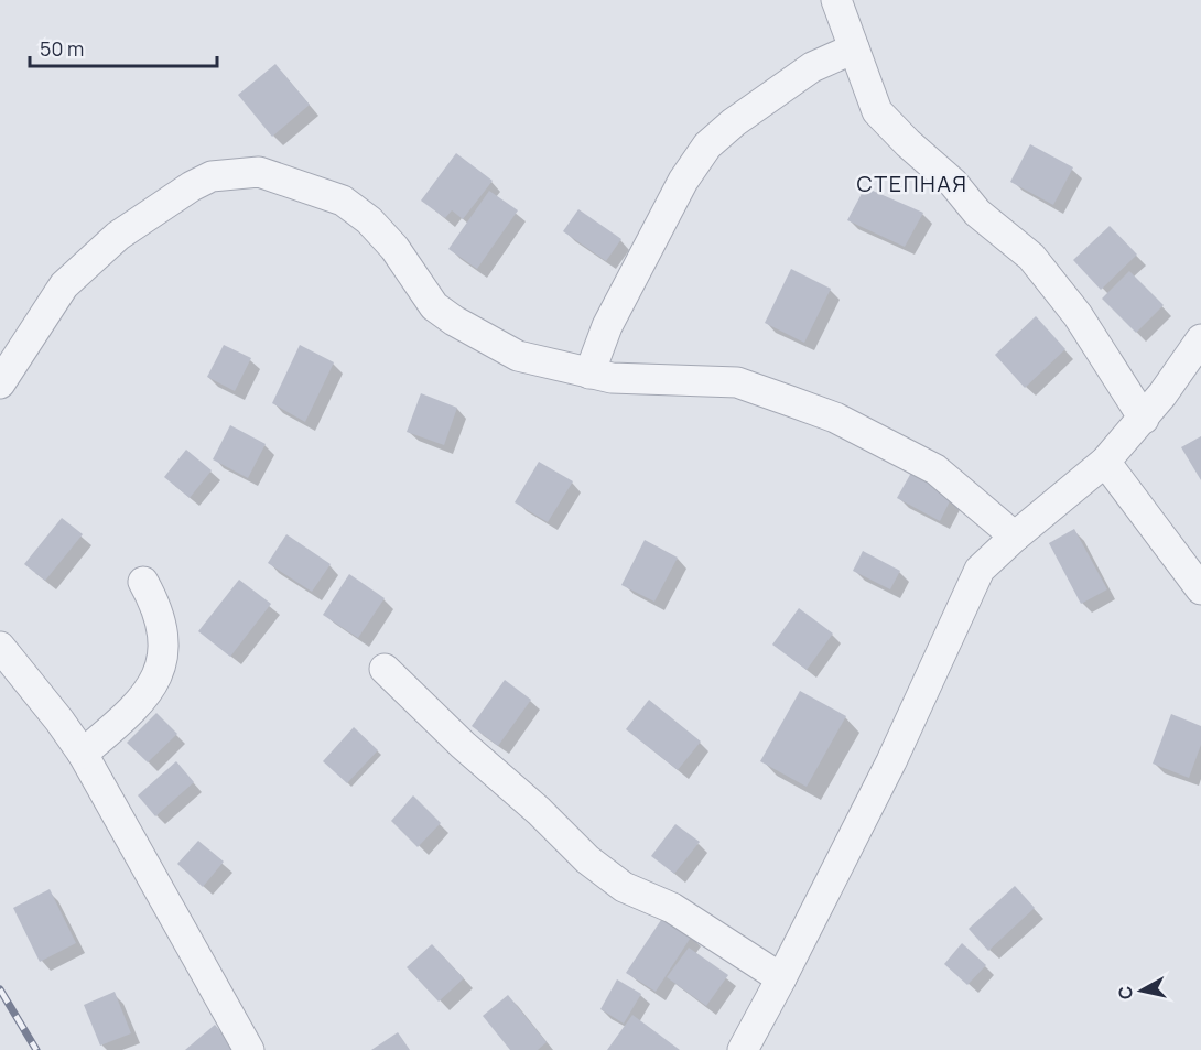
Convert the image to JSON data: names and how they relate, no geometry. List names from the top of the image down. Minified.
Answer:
{"districts":["СТЕПНАЯ"],"scale_bar":"50 m","north":"left"}
